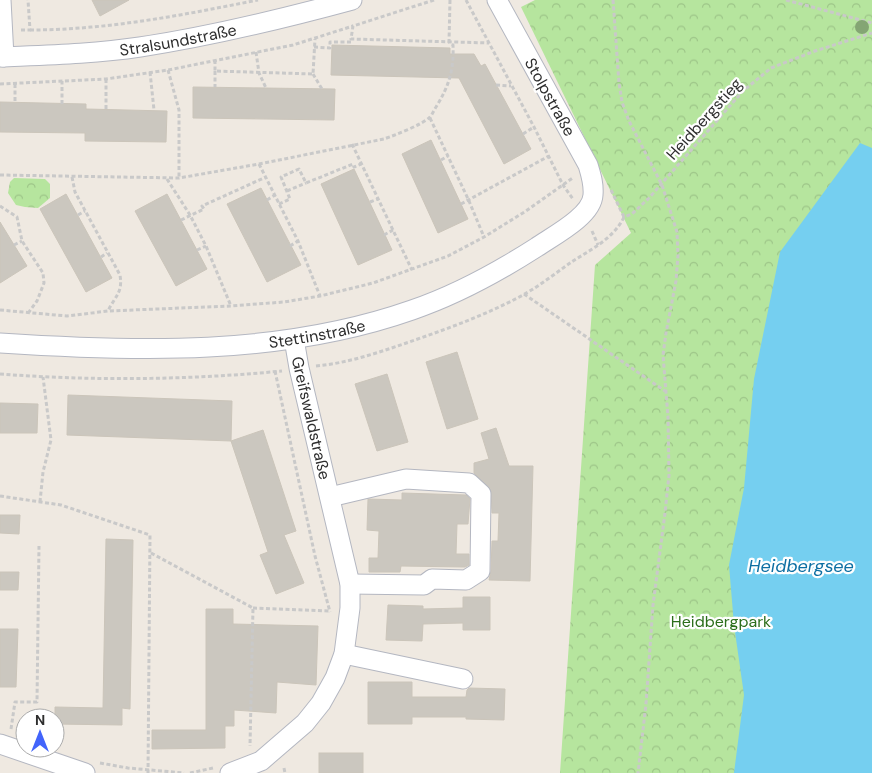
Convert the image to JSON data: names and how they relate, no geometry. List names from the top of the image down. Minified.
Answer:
{"streets":{"street":["Stralsundstraße","Stolpstraße","Stettinstraße","Greifswaldstraße"],"path":["Heidbergstieg"]},"crossings":[["Stolpstraße","Stettinstraße"],["Stettinstraße","Greifswaldstraße"]],"water":["Heidbergsee"],"parks":["Heidbergpark"],"north":"top"}
